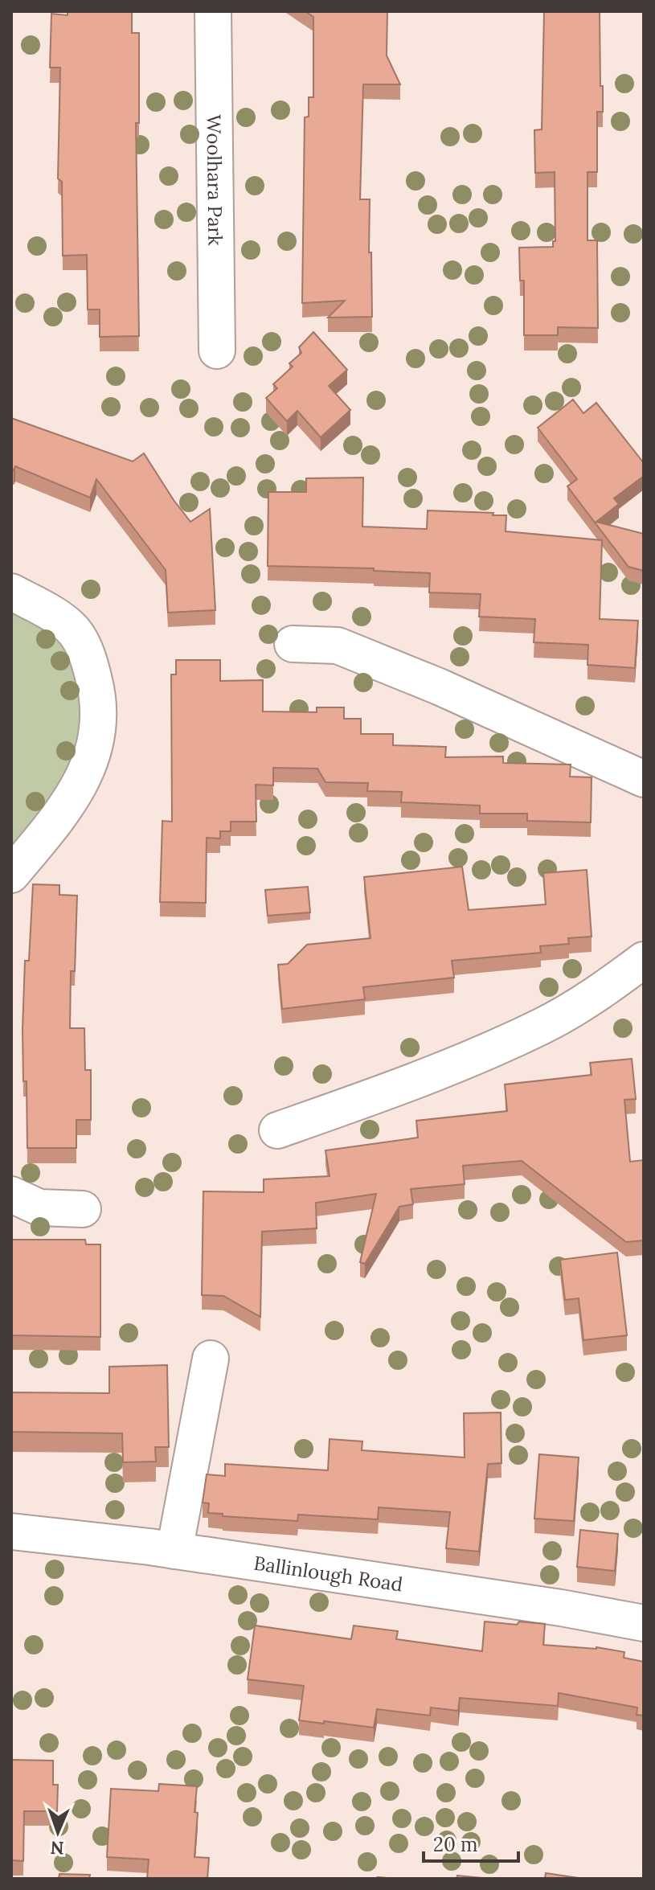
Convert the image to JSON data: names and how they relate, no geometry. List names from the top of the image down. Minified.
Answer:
{"streets":{"street":["Woolhara Park","Ballinlough Road"]},"scale_bar":"20 m","north":"bottom"}
